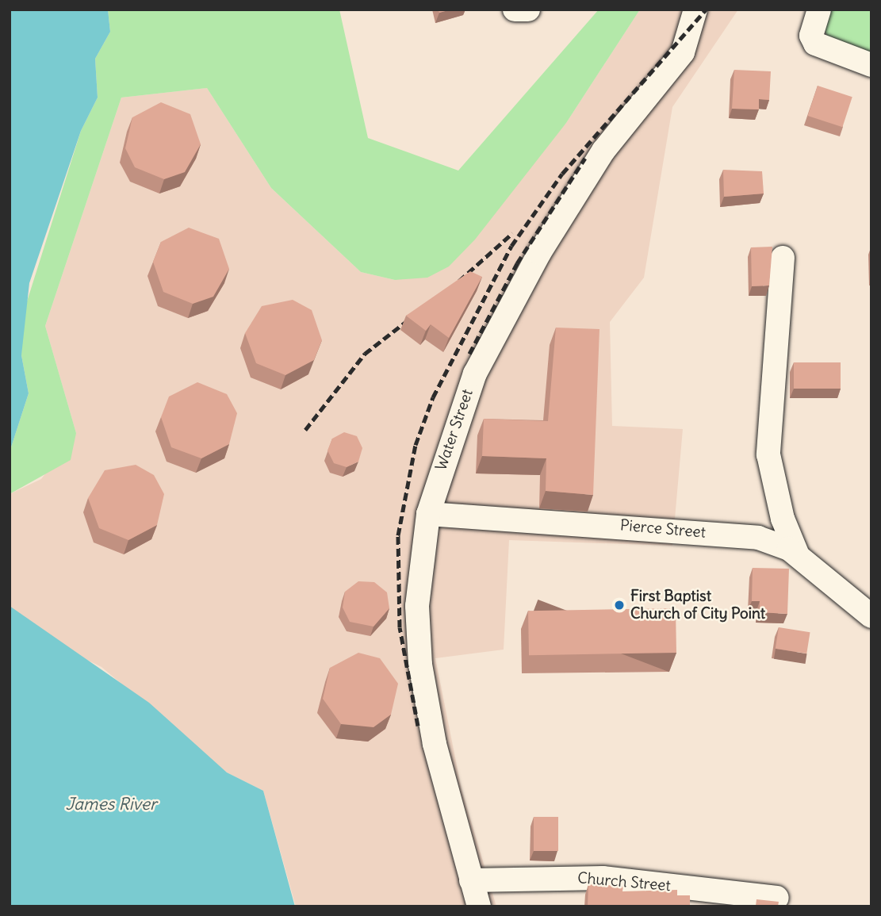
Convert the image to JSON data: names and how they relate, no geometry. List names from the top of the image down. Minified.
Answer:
{"streets":{"street":["Water Street","Pierce Street","Church Street"]},"crossings":[["Water Street","Pierce Street"],["Water Street","Church Street"]],"water":["James River"],"places":["First Baptist Church of City Point"]}
